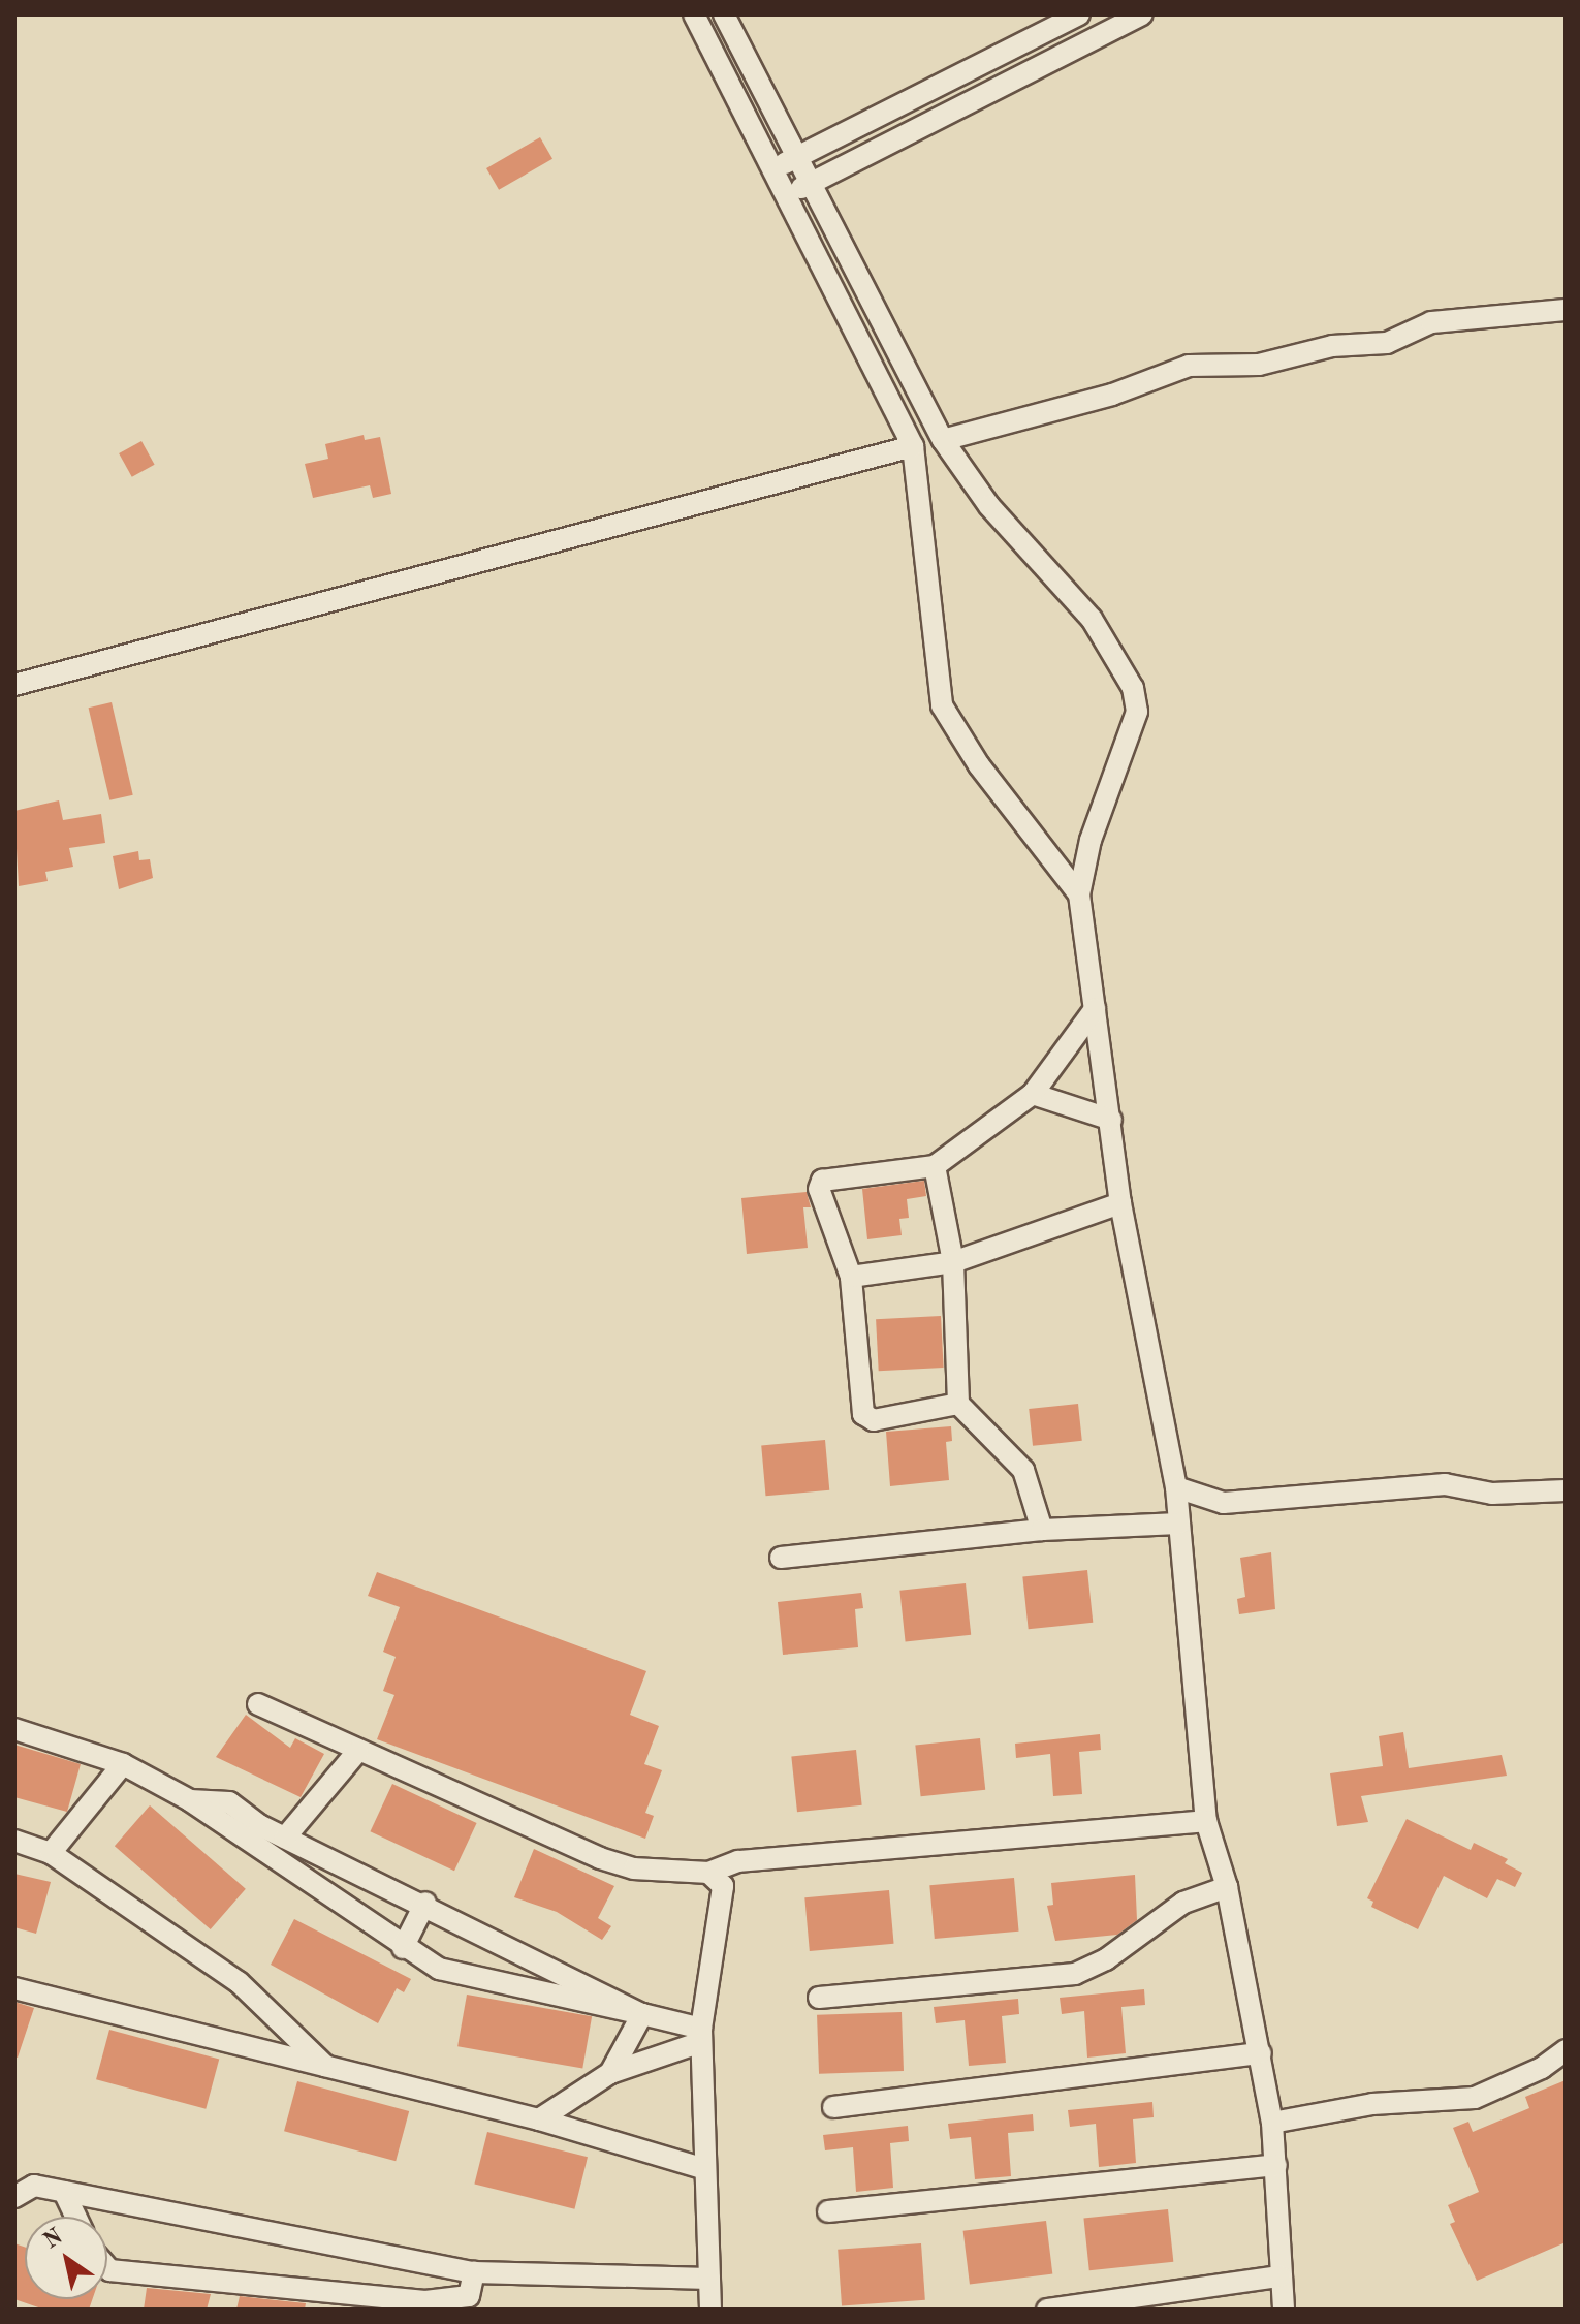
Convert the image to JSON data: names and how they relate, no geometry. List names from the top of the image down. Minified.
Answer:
{"north":"top left"}
